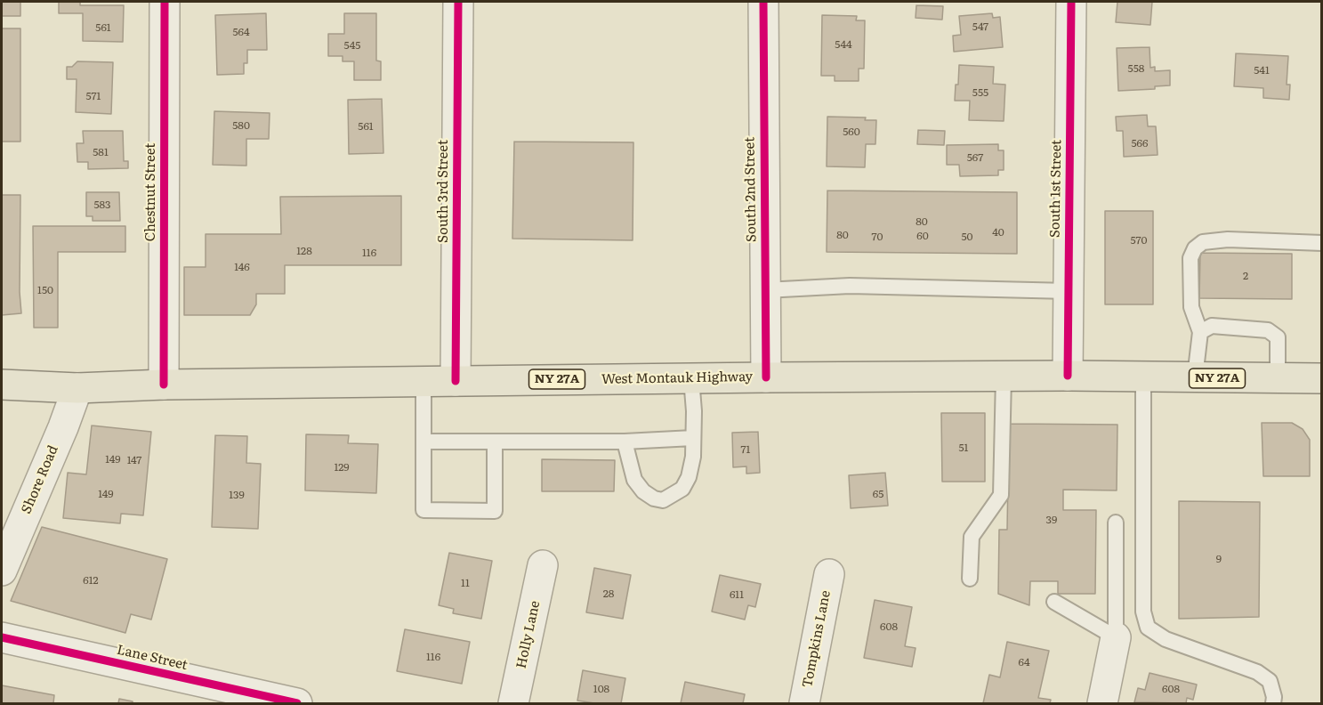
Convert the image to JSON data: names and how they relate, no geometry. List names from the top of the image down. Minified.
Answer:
{"streets":{"main road":["West Montauk Highway","NY 27A"],"street":["South 1st Street","South 2nd Street","South 3rd Street","Chestnut Street","Shore Road","Holly Lane","Tompkins Lane","Lane Street"]},"crossings":[["South 1st Street","West Montauk Highway"],["South 2nd Street","West Montauk Highway"],["South 3rd Street","West Montauk Highway"],["Chestnut Street","West Montauk Highway"],["West Montauk Highway","Shore Road"]],"house_numbers":["547","561","564","544","545","558","541","555","571","580","561","560","566","581","567","583","80","40","80","60","70","50","570","128","116","146","2","150","51","71","149","147","129","149","65","139","39","9","612","11","28","611","608","116","64","108","608"]}
